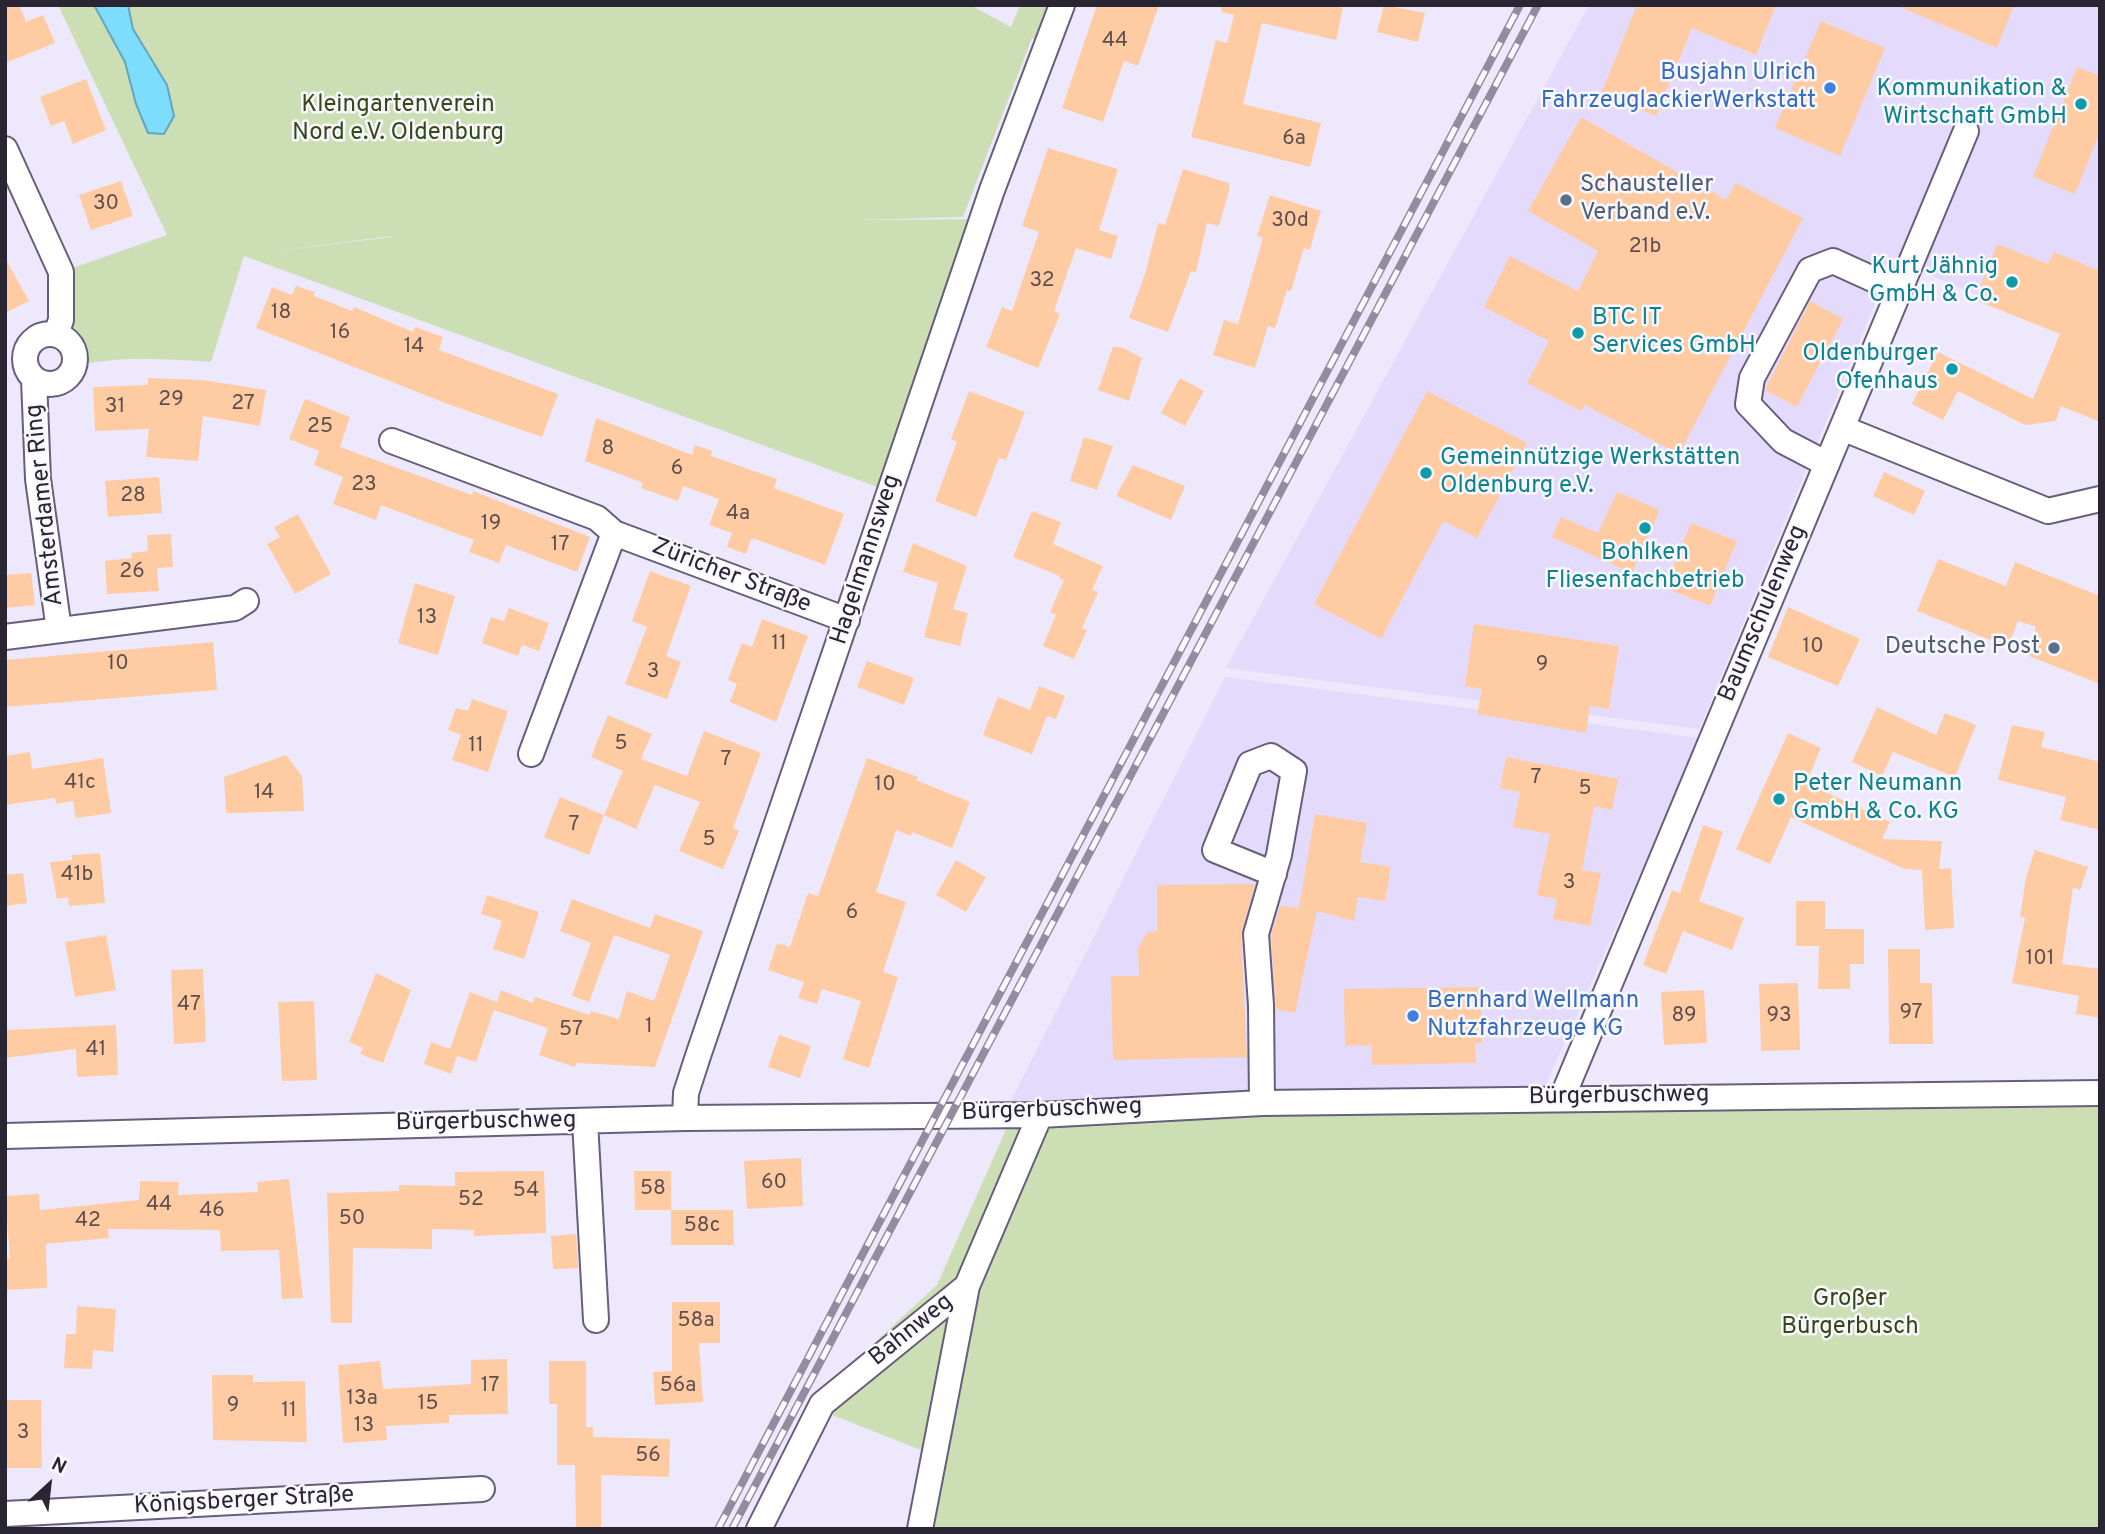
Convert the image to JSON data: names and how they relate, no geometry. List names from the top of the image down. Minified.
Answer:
{"streets":{"street":["Amsterdamer Ring","Hagelmannsweg","Züricher Straße","Baumschulenweg","Bürgerbuschweg","Bahnweg","Königsberger Straße"]},"crossings":[["Hagelmannsweg","Züricher Straße"],["Hagelmannsweg","Bürgerbuschweg"],["Baumschulenweg","Bürgerbuschweg"],["Bürgerbuschweg","Bahnweg"]],"parks":["Kleingartenverein Nord e.V. Oldenburg","Großer Bürgerbusch"],"places":["Busjahn Ulrich FahrzeuglackierWerkstatt","Kommunikation & Wirtschaft GmbH","Schausteller Verband e.V.","Kurt Jähnig GmbH & Co.","BTC IT Services GmbH","Oldenburger Ofenhaus","Gemeinnützige Werkstätten Oldenburg e.V.","Bohlken Fliesenfachbetrieb","Deutsche Post","Peter Neumann GmbH & Co. KG","Bernhard Wellmann Nutzfahrzeuge KG"],"house_numbers":["44","6a","30","30d","21b","32","18","16","14","29","27","31","25","8","6","23","28","4a","19","17","26","13","11","10","10","9","3","5","11","7","7","41c","10","5","14","7","5","41b","3","6","101","47","97","89","93","1","57","41","60","58","54","52","44","46","50","42","58c","58a","17","56a","13a","15","9","11","13","3","56"],"north":"top right"}
